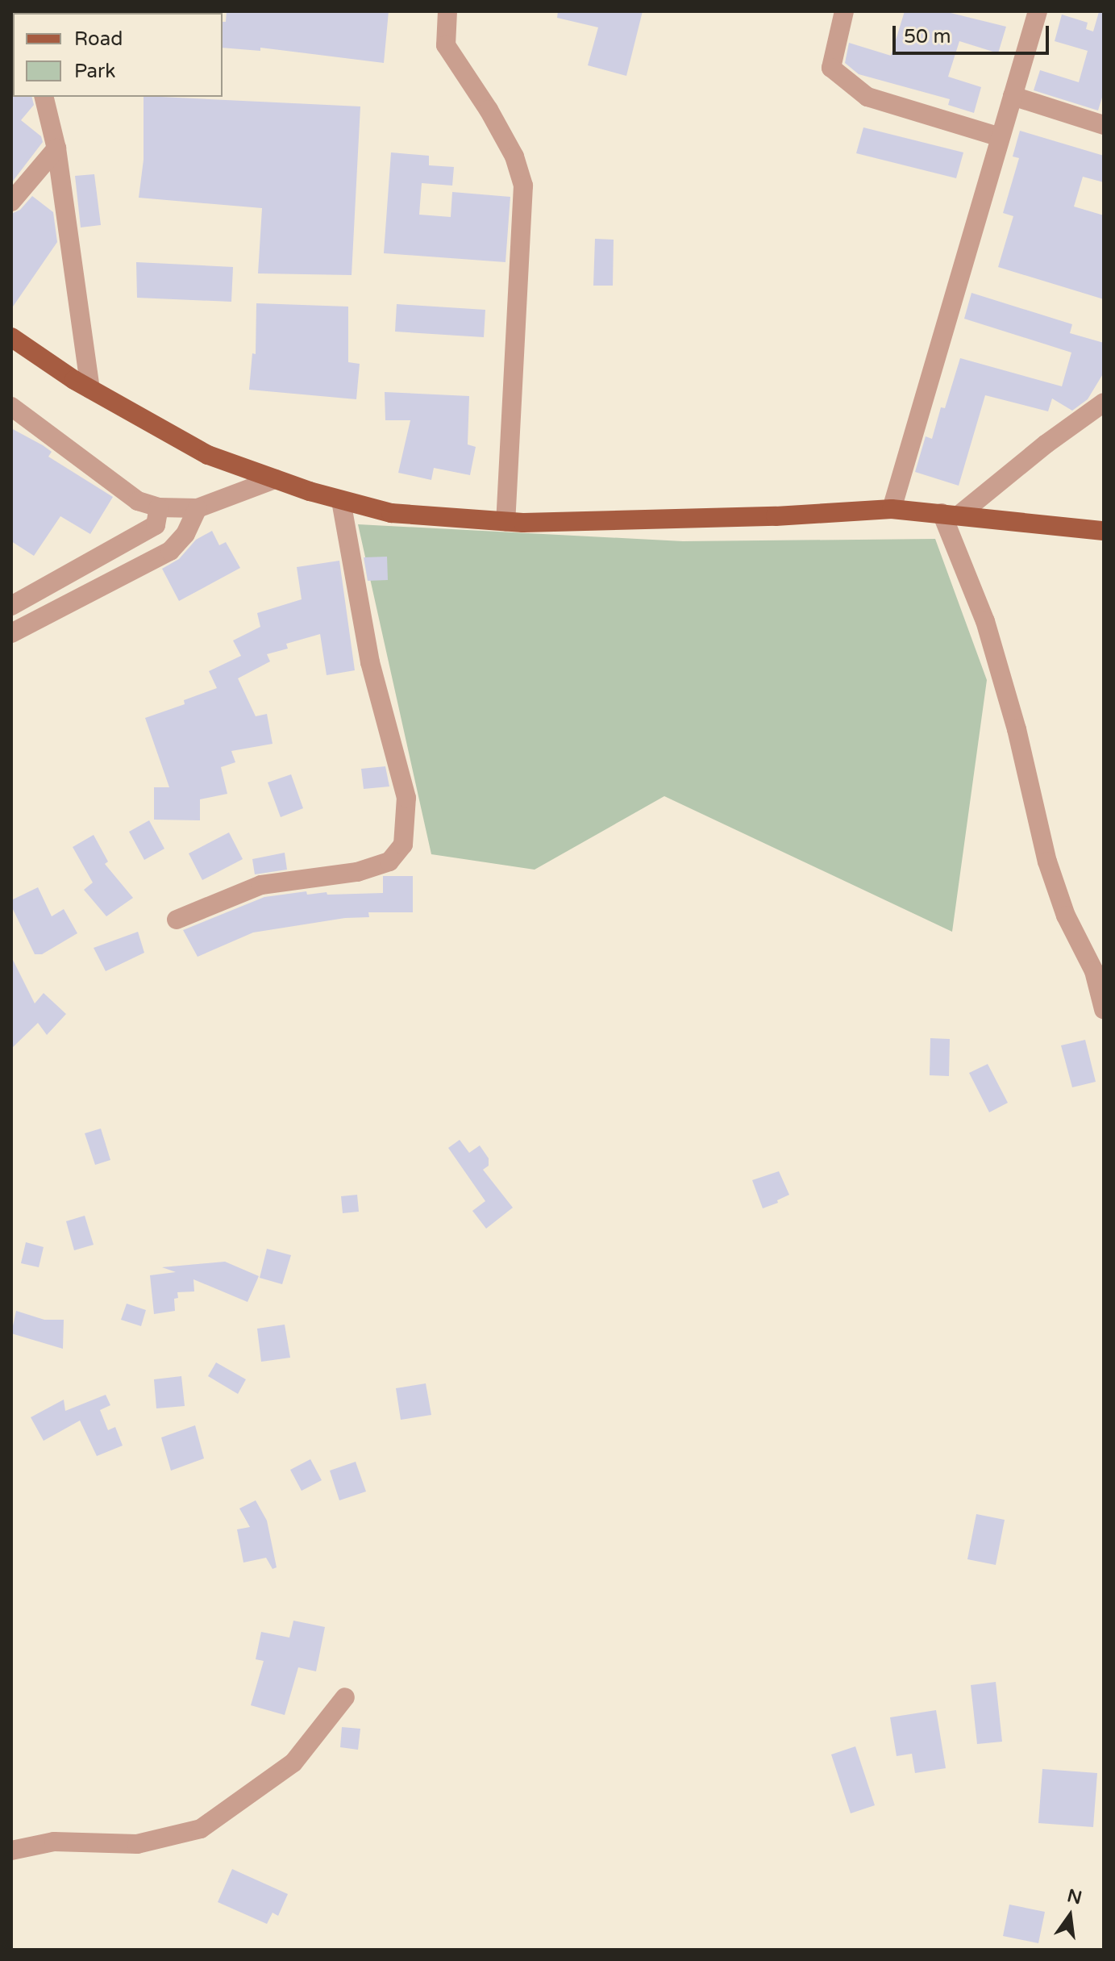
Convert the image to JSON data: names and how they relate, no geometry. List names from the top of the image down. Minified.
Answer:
{"legend":["Road","Park"],"scale_bar":"50 m","north":"top"}
